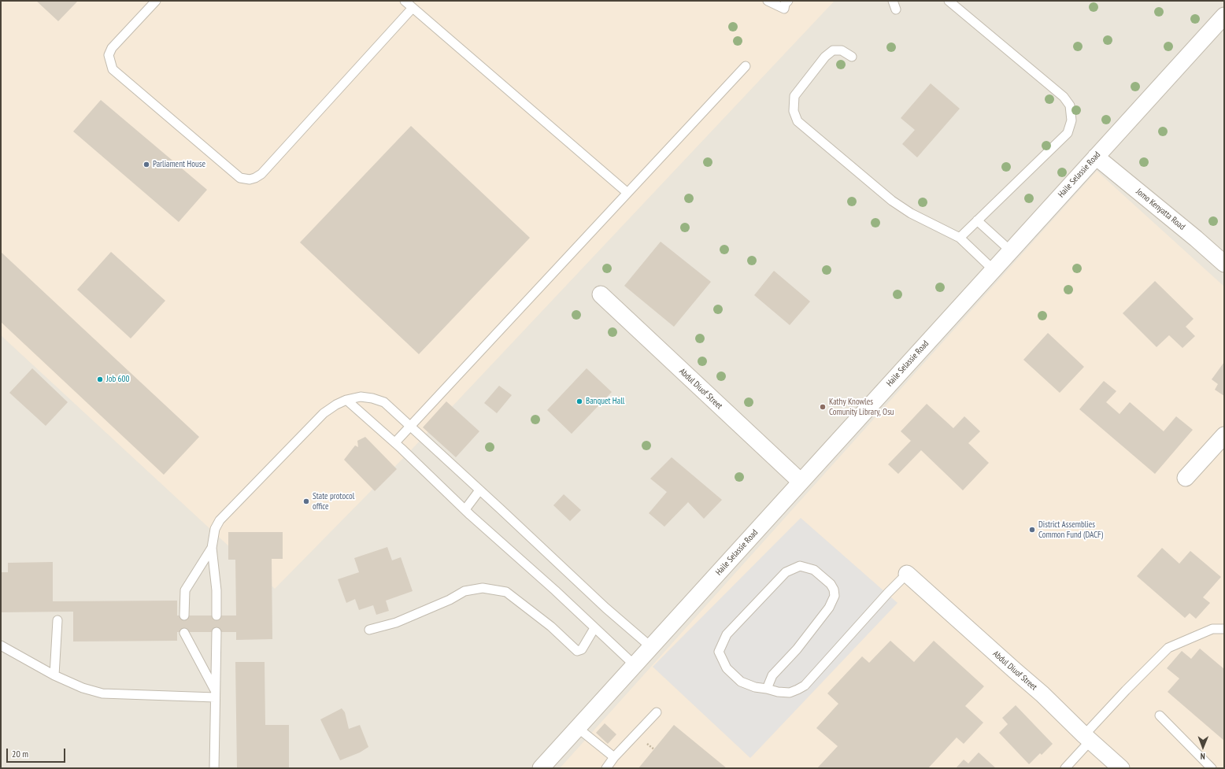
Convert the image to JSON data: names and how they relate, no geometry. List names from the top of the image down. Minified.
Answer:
{"streets":{"street":["Haile Selassie Road","Jomo Kenyatta Road","Abdul Diuof Street"]},"crossings":[["Haile Selassie Road","Jomo Kenyatta Road"],["Haile Selassie Road","Abdul Diuof Street"]],"places":["Parliament House","Job 600","Banquet Hall","Kathy Knowles Comunity Library, Osu","State protocol office","District Assemblies Common Fund (DACF)"],"scale_bar":"20 m","north":"bottom"}
